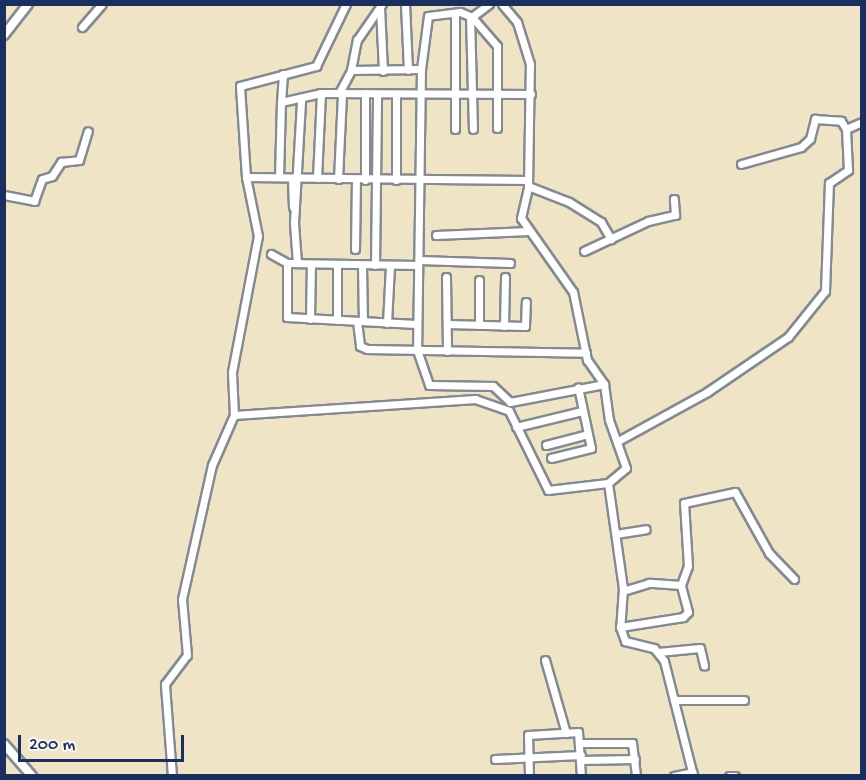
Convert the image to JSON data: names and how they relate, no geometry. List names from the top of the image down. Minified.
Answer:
{"scale_bar":"200 m"}
